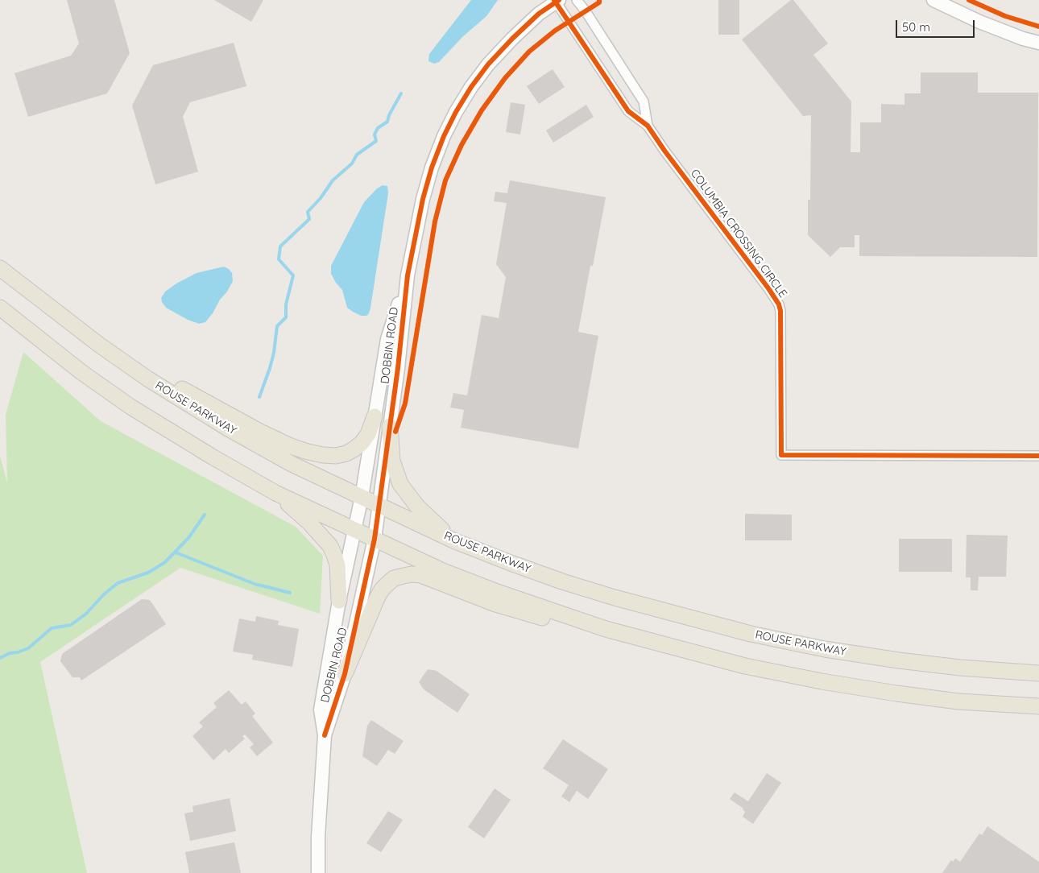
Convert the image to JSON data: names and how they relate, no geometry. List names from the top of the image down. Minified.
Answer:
{"streets":{"main road":["ROUSE PARKWAY"],"street":["COLUMBIA CROSSING CIRCLE","DOBBIN ROAD"]},"crossings":[["COLUMBIA CROSSING CIRCLE","DOBBIN ROAD"],["DOBBIN ROAD","ROUSE PARKWAY"]],"scale_bar":"50 m"}
